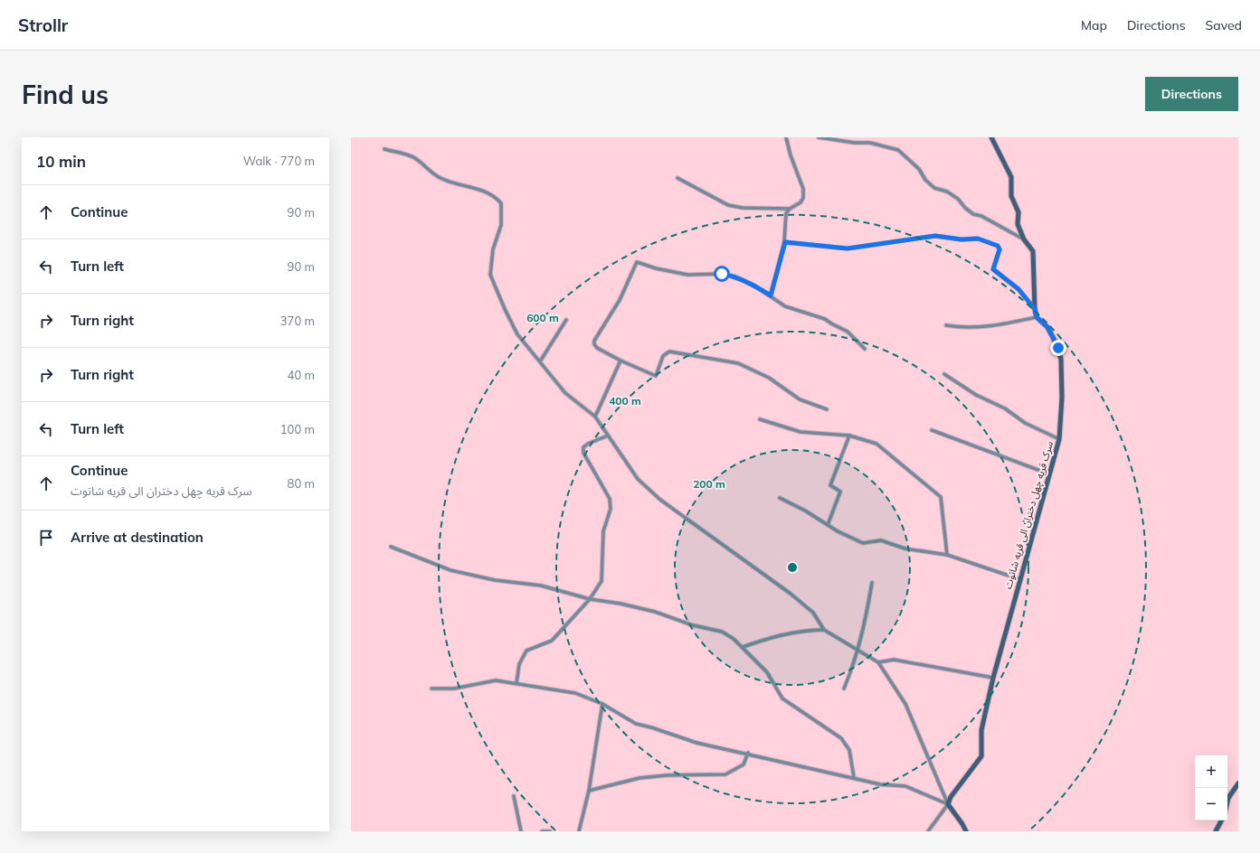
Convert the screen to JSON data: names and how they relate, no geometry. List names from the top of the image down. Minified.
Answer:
{"streets":{"street":["سرک قریه چهل دختران الی قریه شاتوت"]},"page":{"header":"Strollr","nav":["Map","Directions","Saved"],"buttons":"Directions","title":"Find us","heading":["10 min","Walk · 770 m"],"list":[["Continue","90 m"],["Turn left","90 m"],["Turn right","370 m"],["Turn right","40 m"],["Turn left","100 m"],["Continue","سرک قریه چهل دختران الی قریه شاتوت","80 m"],"Arrive at destination"],"map_buttons":["+","−"]},"rings":["600 m","400 m","200 m"]}
